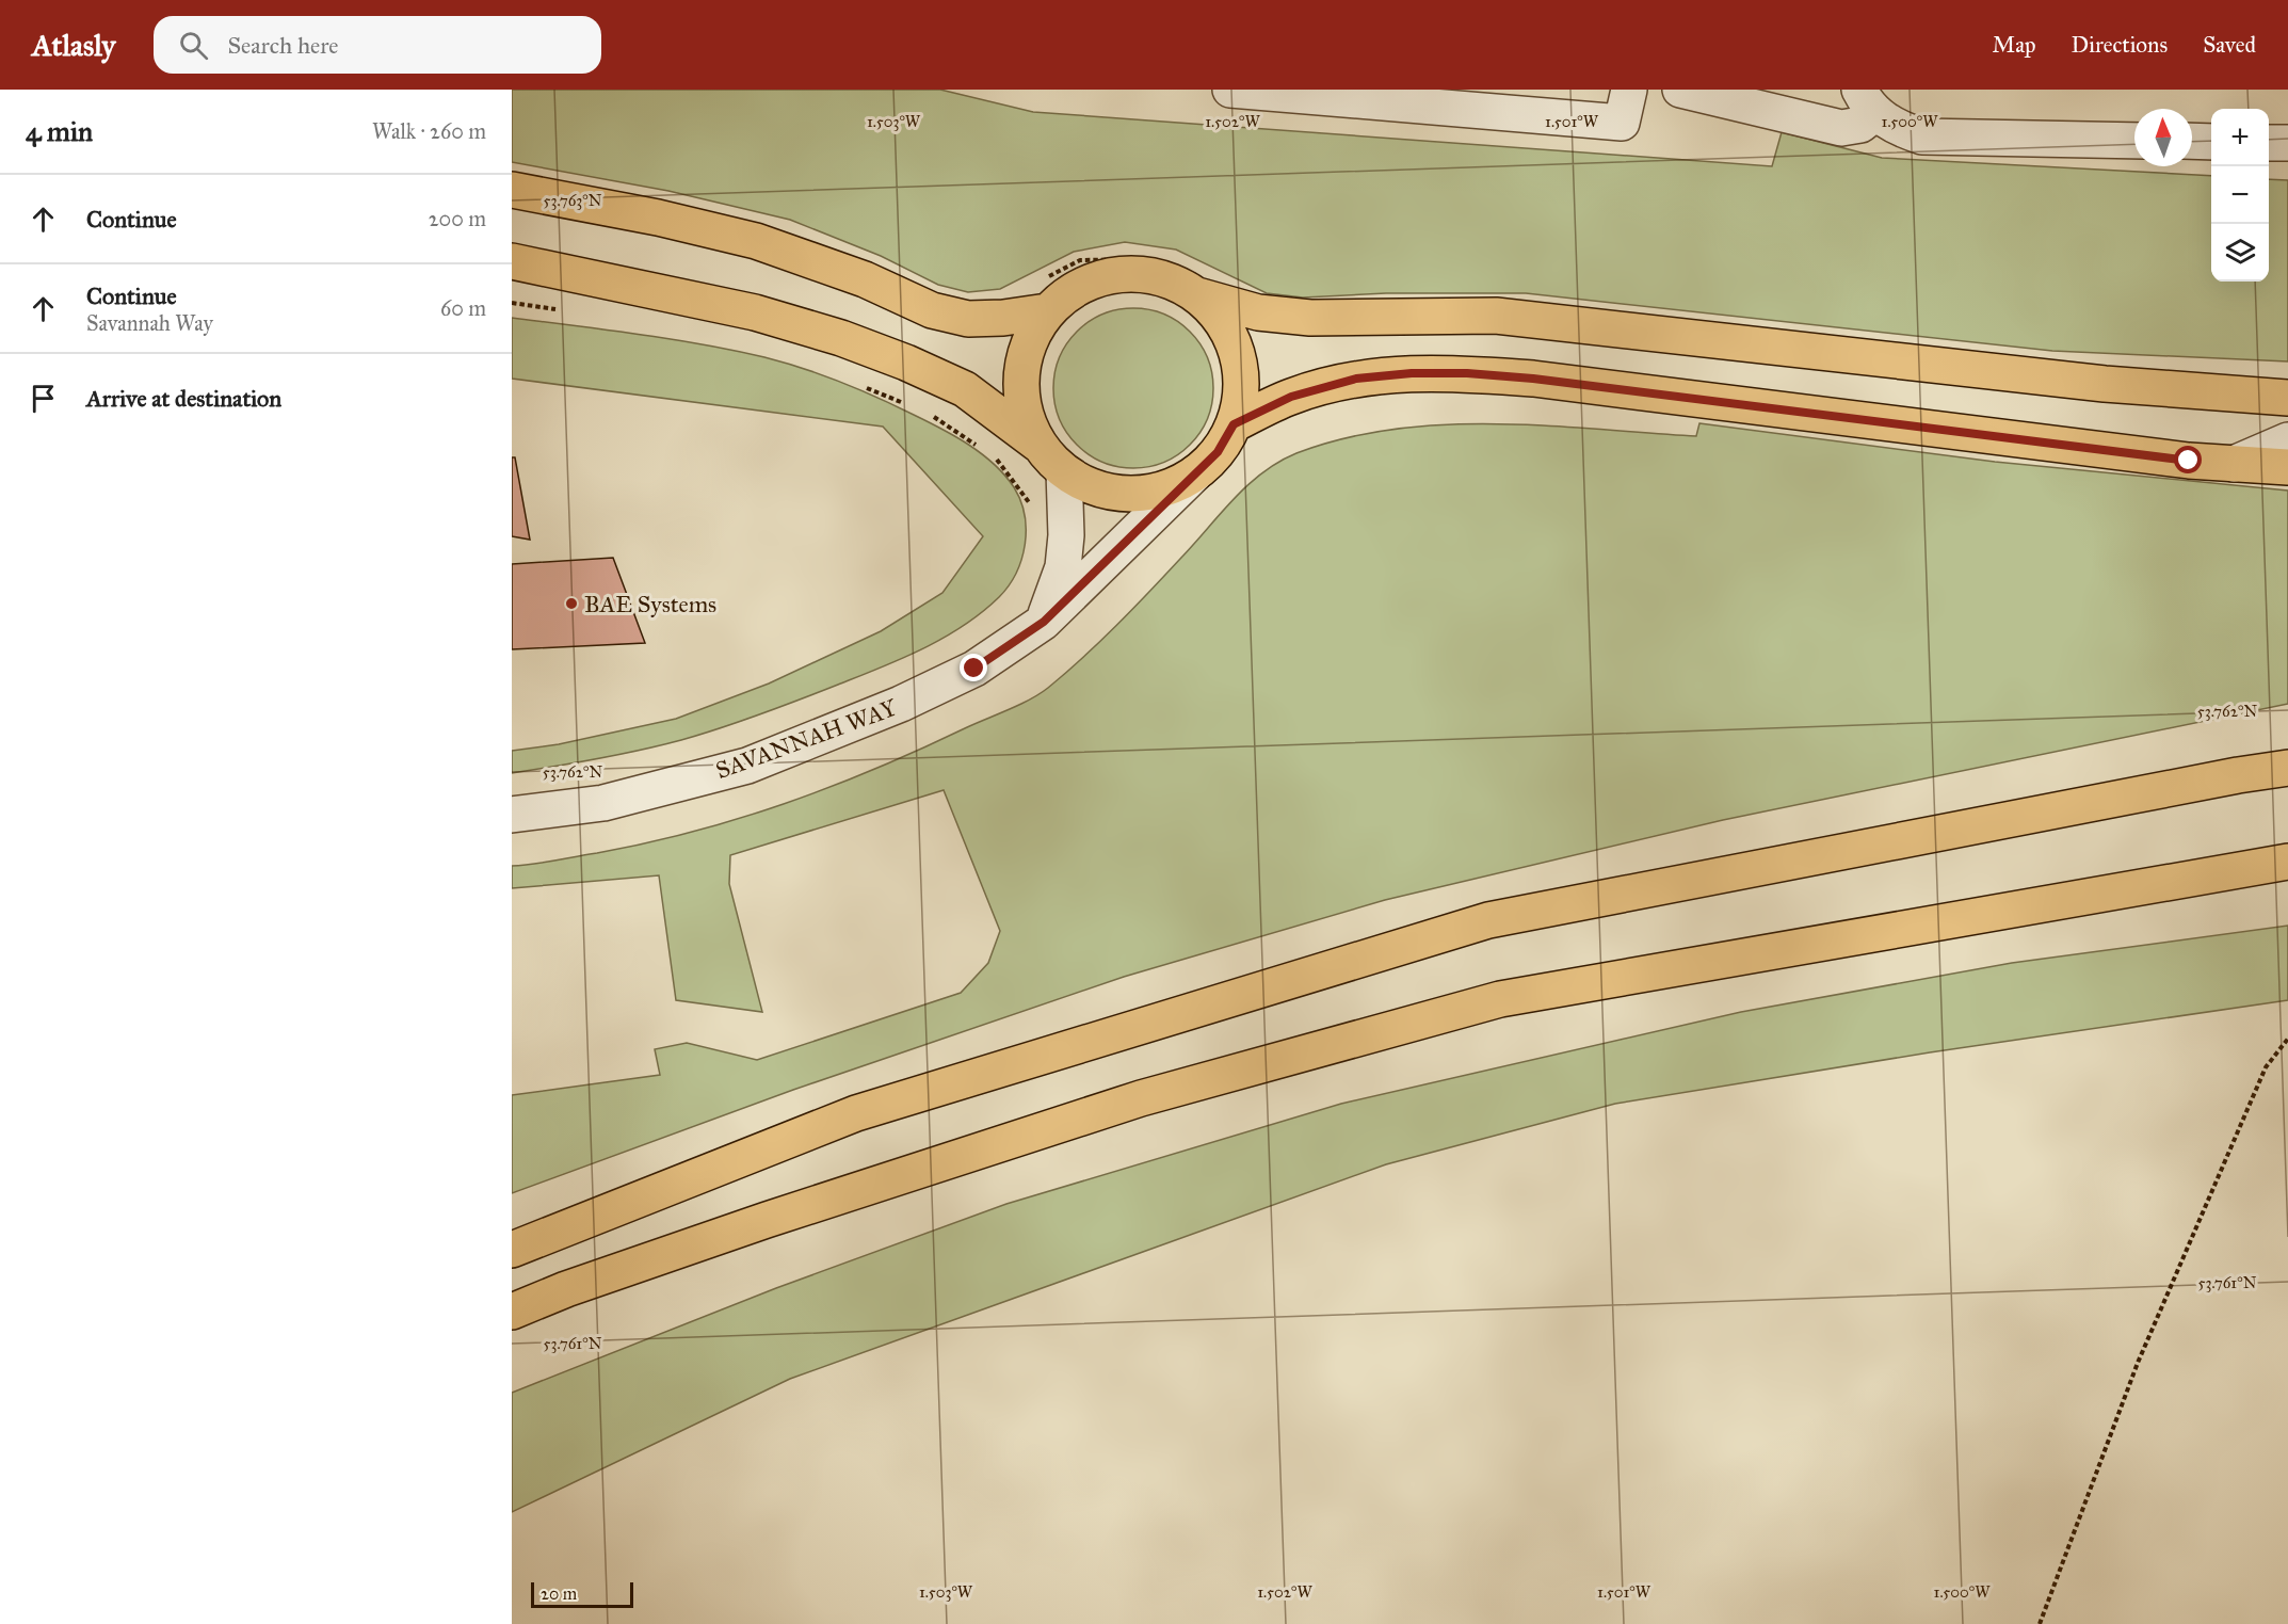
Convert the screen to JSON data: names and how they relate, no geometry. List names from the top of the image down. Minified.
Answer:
{"streets":{"street":["SAVANNAH WAY"]},"places":["BAE Systems"],"scale_bar":"20 m","north":"top","page":{"header":"Atlasly","search":"Search here","nav":["Map","Directions","Saved"],"heading":["4 min","Walk · 260 m"],"map_buttons":["+","−"],"list":[["Continue","200 m"],["Continue","Savannah Way","60 m"],"Arrive at destination"],"scale":"20 m"},"coordinates":["1.503°W","1.502°W","1.501°W","1.500°W","53.763°N","53.762°N","53.761°N"]}
